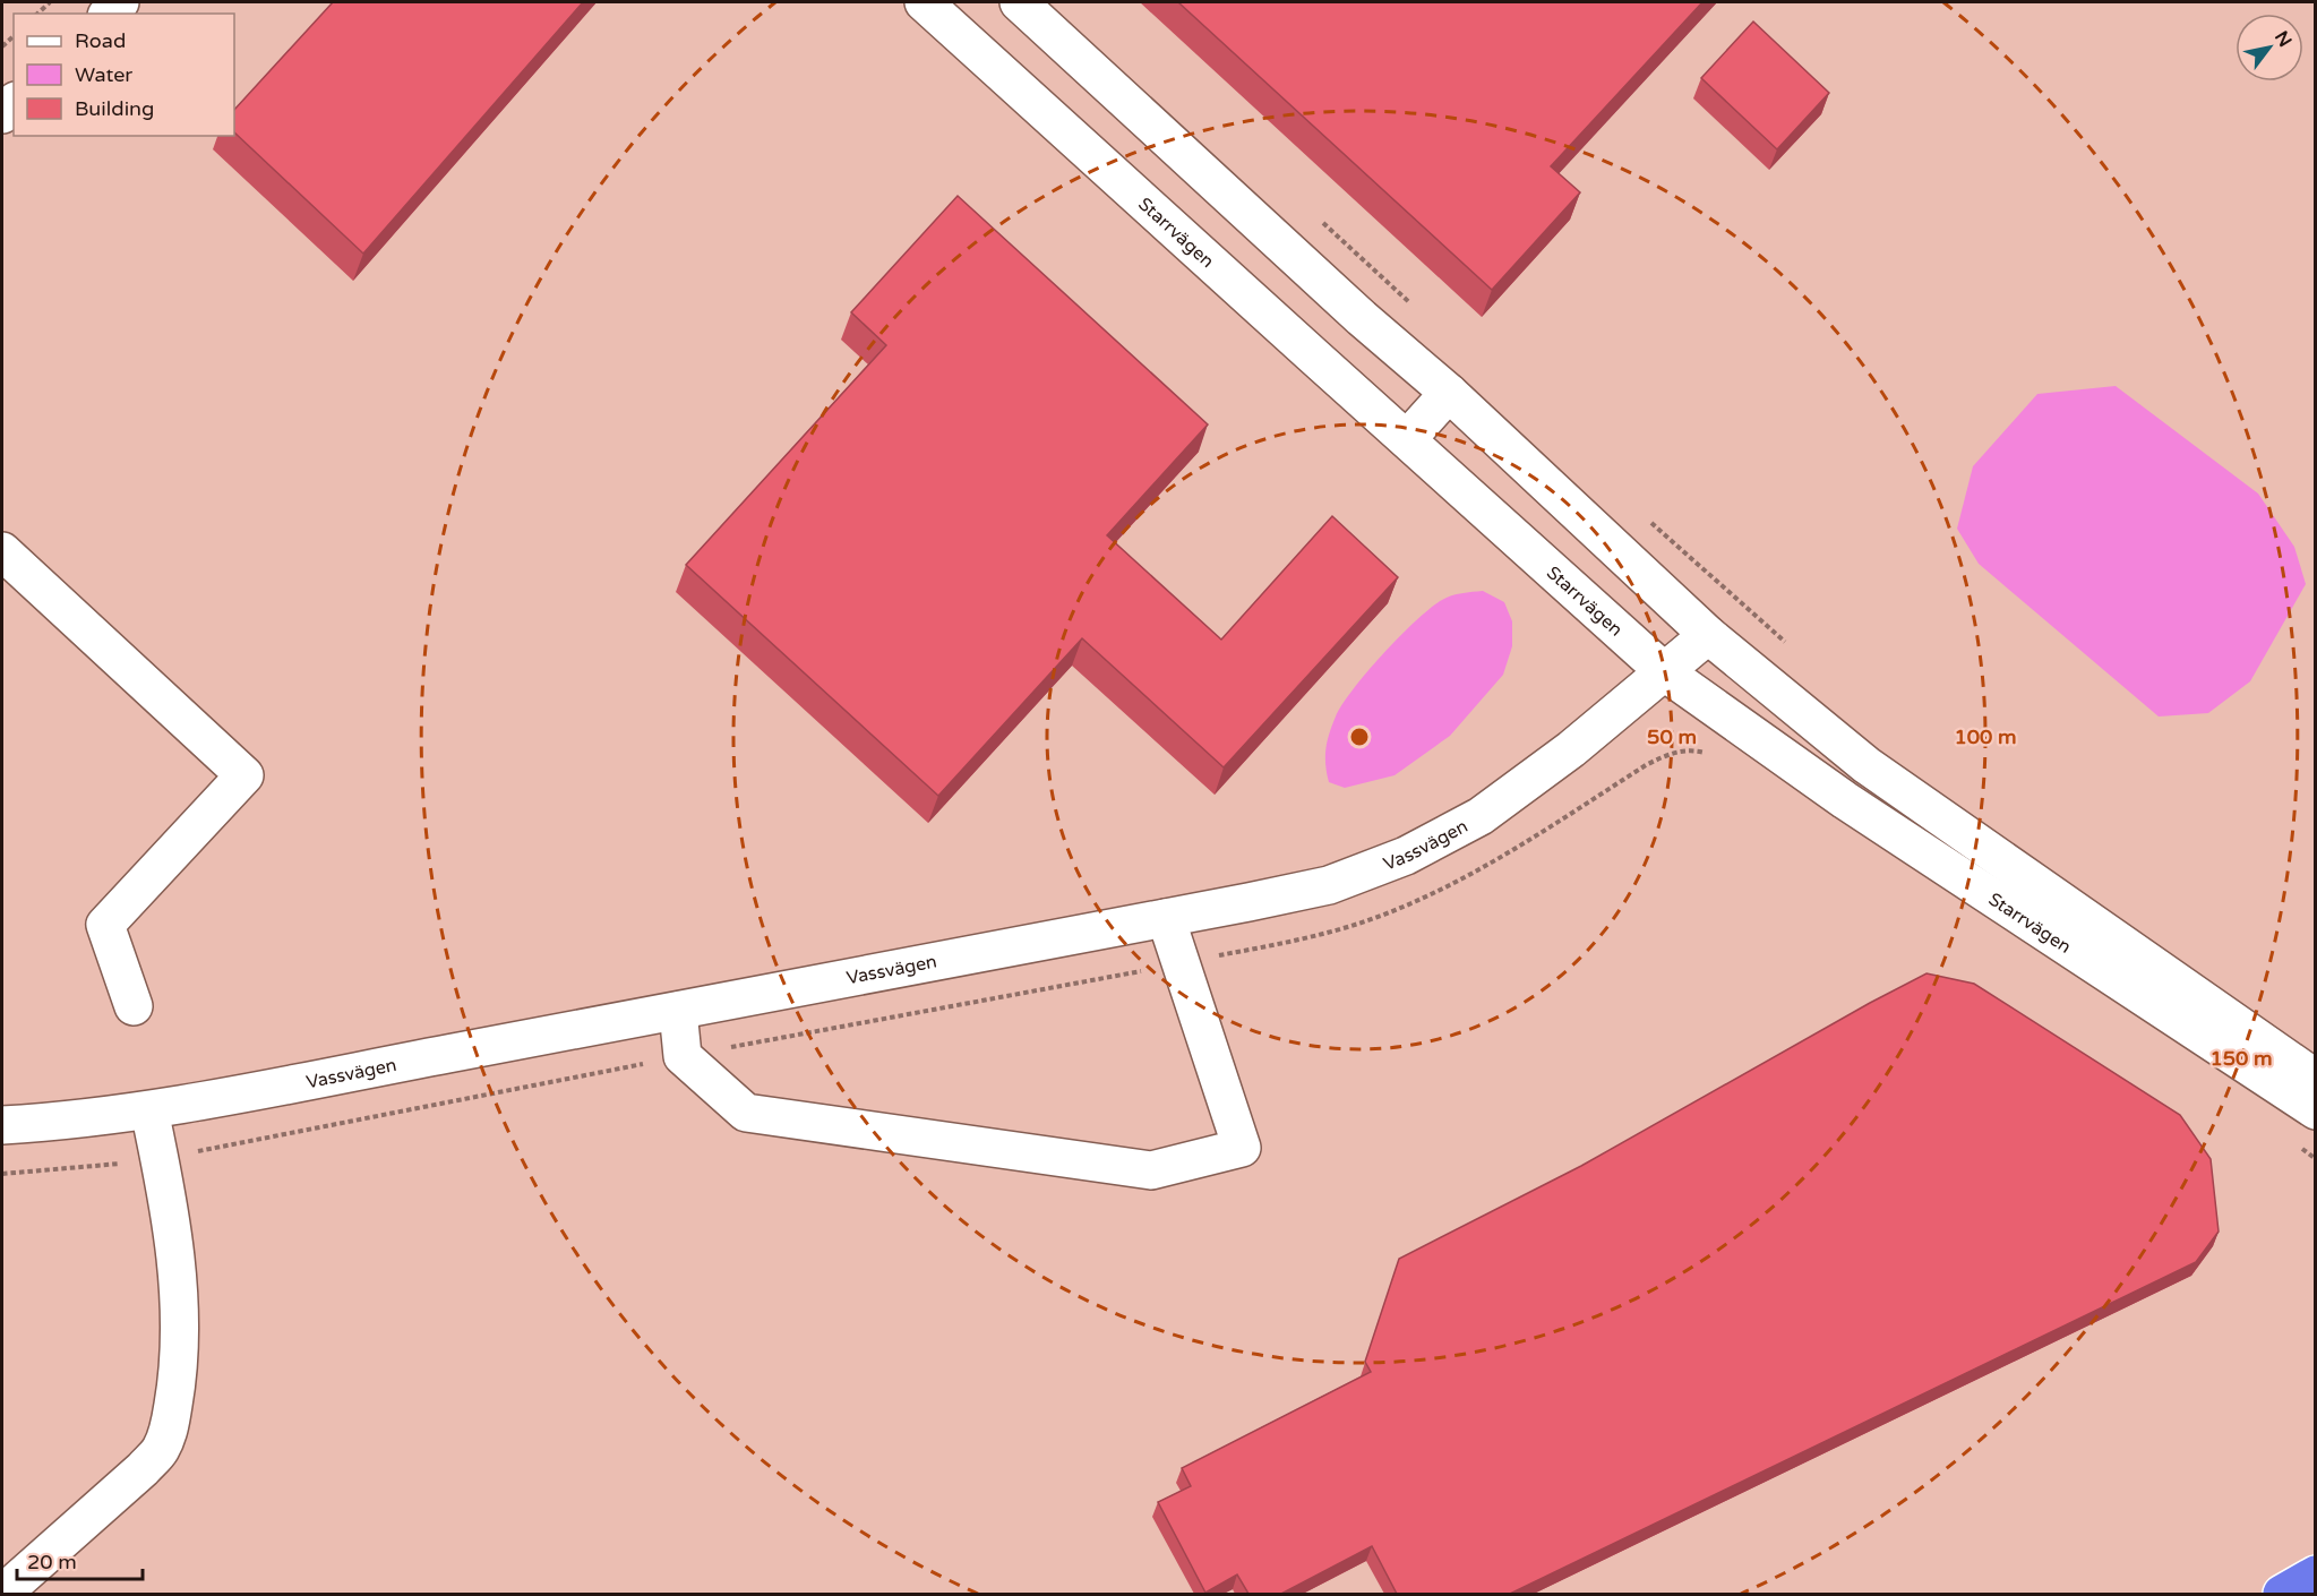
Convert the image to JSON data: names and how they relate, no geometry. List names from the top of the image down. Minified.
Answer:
{"streets":{"street":["Starrvägen","Vassvägen"]},"crossings":[["Starrvägen","Vassvägen"]],"legend":["Road","Water","Building"],"scale_bar":"20 m","north":"top right","rings":["50 m","100 m","150 m"]}
